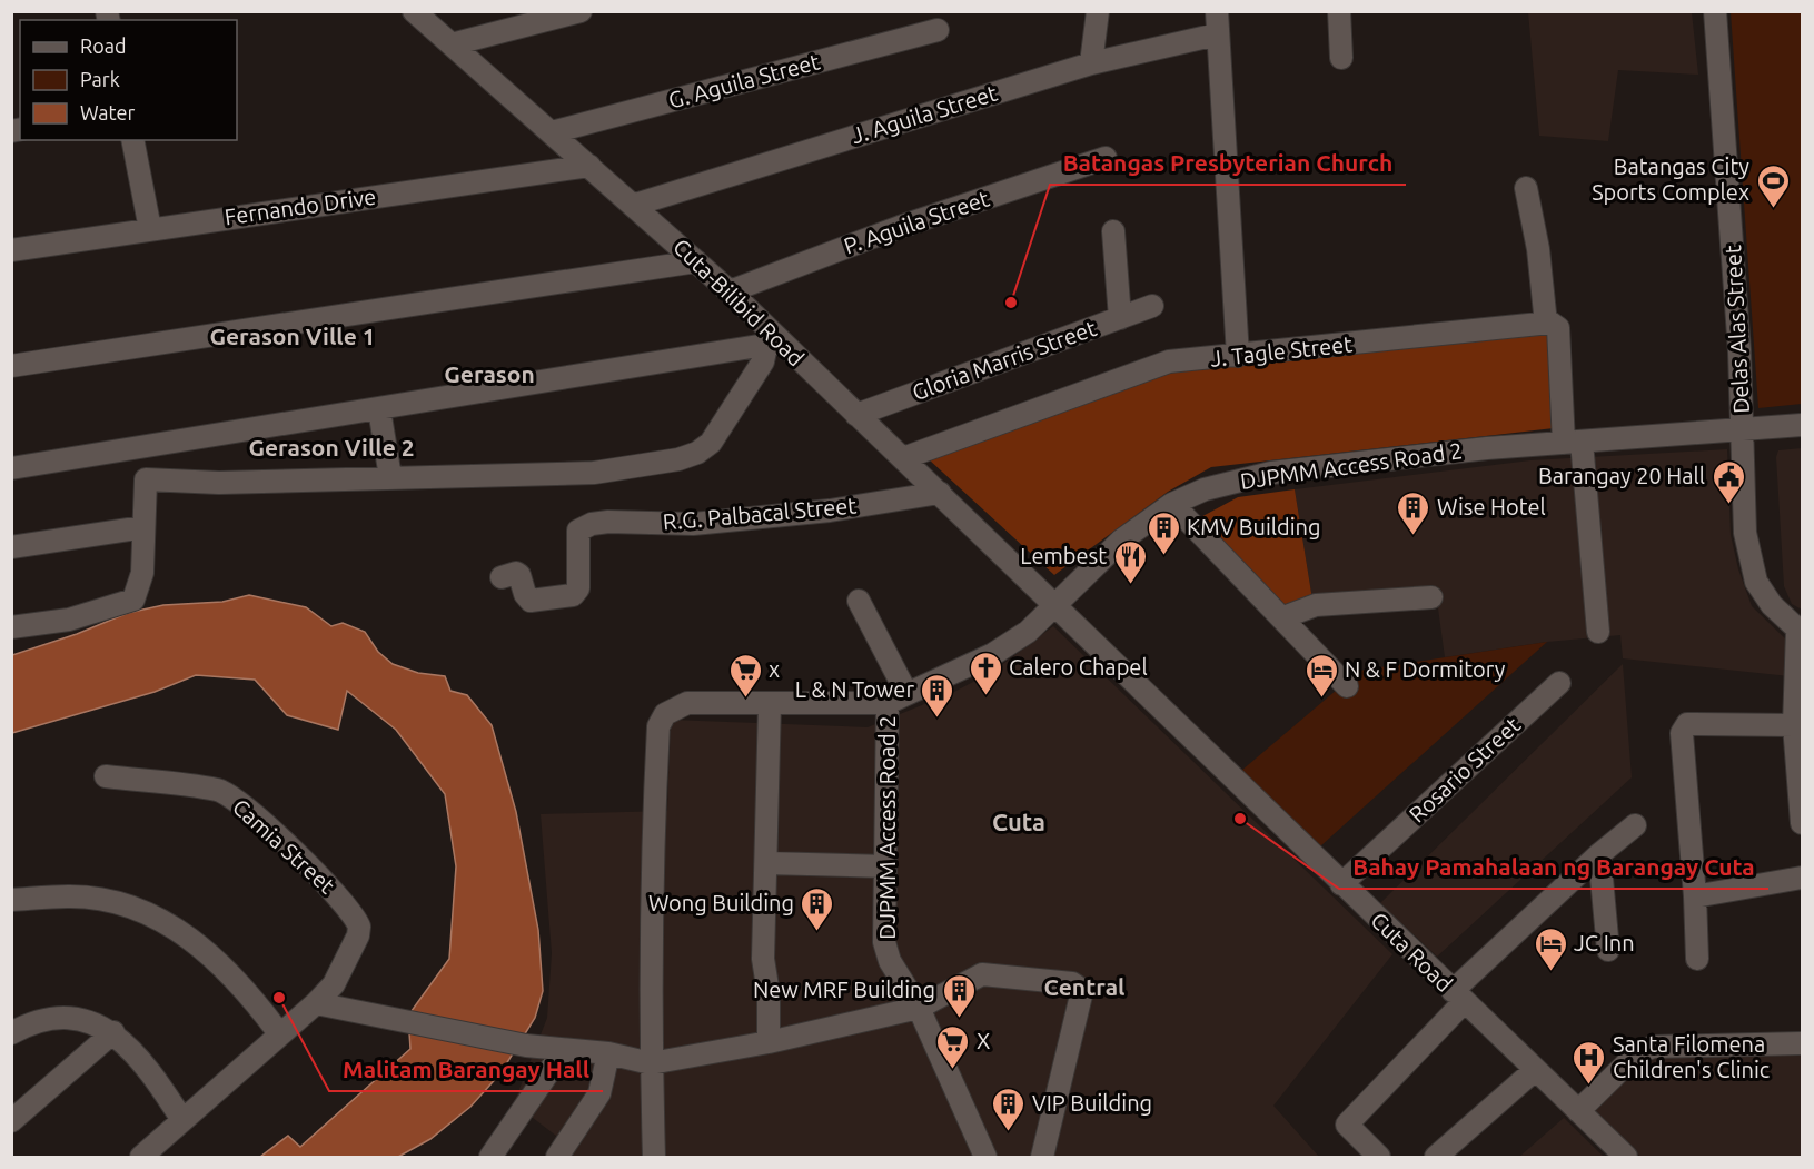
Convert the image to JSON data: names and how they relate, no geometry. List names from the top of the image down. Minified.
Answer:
{"streets":{"street":["G. Aguila Street","J. Aguila Street","Fernando Drive","P. Aguila Street","Cuta-Bilibid Road","Delas Alas Street","J. Tagle Street","Gloria Marris Street","DJPMM Access Road 2","R.G. Palbacal Street","Rosario Street","Camia Street","Cuta Road"]},"crossings":[["G. Aguila Street","Cuta-Bilibid Road"],["J. Aguila Street","Cuta-Bilibid Road"],["Fernando Drive","Cuta-Bilibid Road"],["P. Aguila Street","Cuta-Bilibid Road"],["Cuta-Bilibid Road","J. Tagle Street"],["Cuta-Bilibid Road","Gloria Marris Street"],["Cuta-Bilibid Road","DJPMM Access Road 2"],["Cuta-Bilibid Road","R.G. Palbacal Street"],["Cuta-Bilibid Road","Cuta Road"],["Delas Alas Street","DJPMM Access Road 2"],["DJPMM Access Road 2","Cuta Road"],["Rosario Street","Cuta Road"]],"districts":["Gerason Ville 1","Gerason","Gerason Ville 2","Cuta","Central"],"places":{"sports":["Batangas City Sports Complex"],"other":["Batangas Presbyterian Church","Bahay Pamahalaan ng Barangay Cuta","Malitam Barangay Hall"],"public building":["Barangay 20 Hall"],"building":["Wise Hotel","KMV Building","L & N Tower","Wong Building","New MRF Building","VIP Building"],"restaurant":["Lembest"],"church":["Calero Chapel"],"supermarket":["x","X"],"hotel":["N & F Dormitory","JC Inn"],"hospital":["Santa Filomena Children's Clinic"]},"legend":["Road","Park","Water"]}
